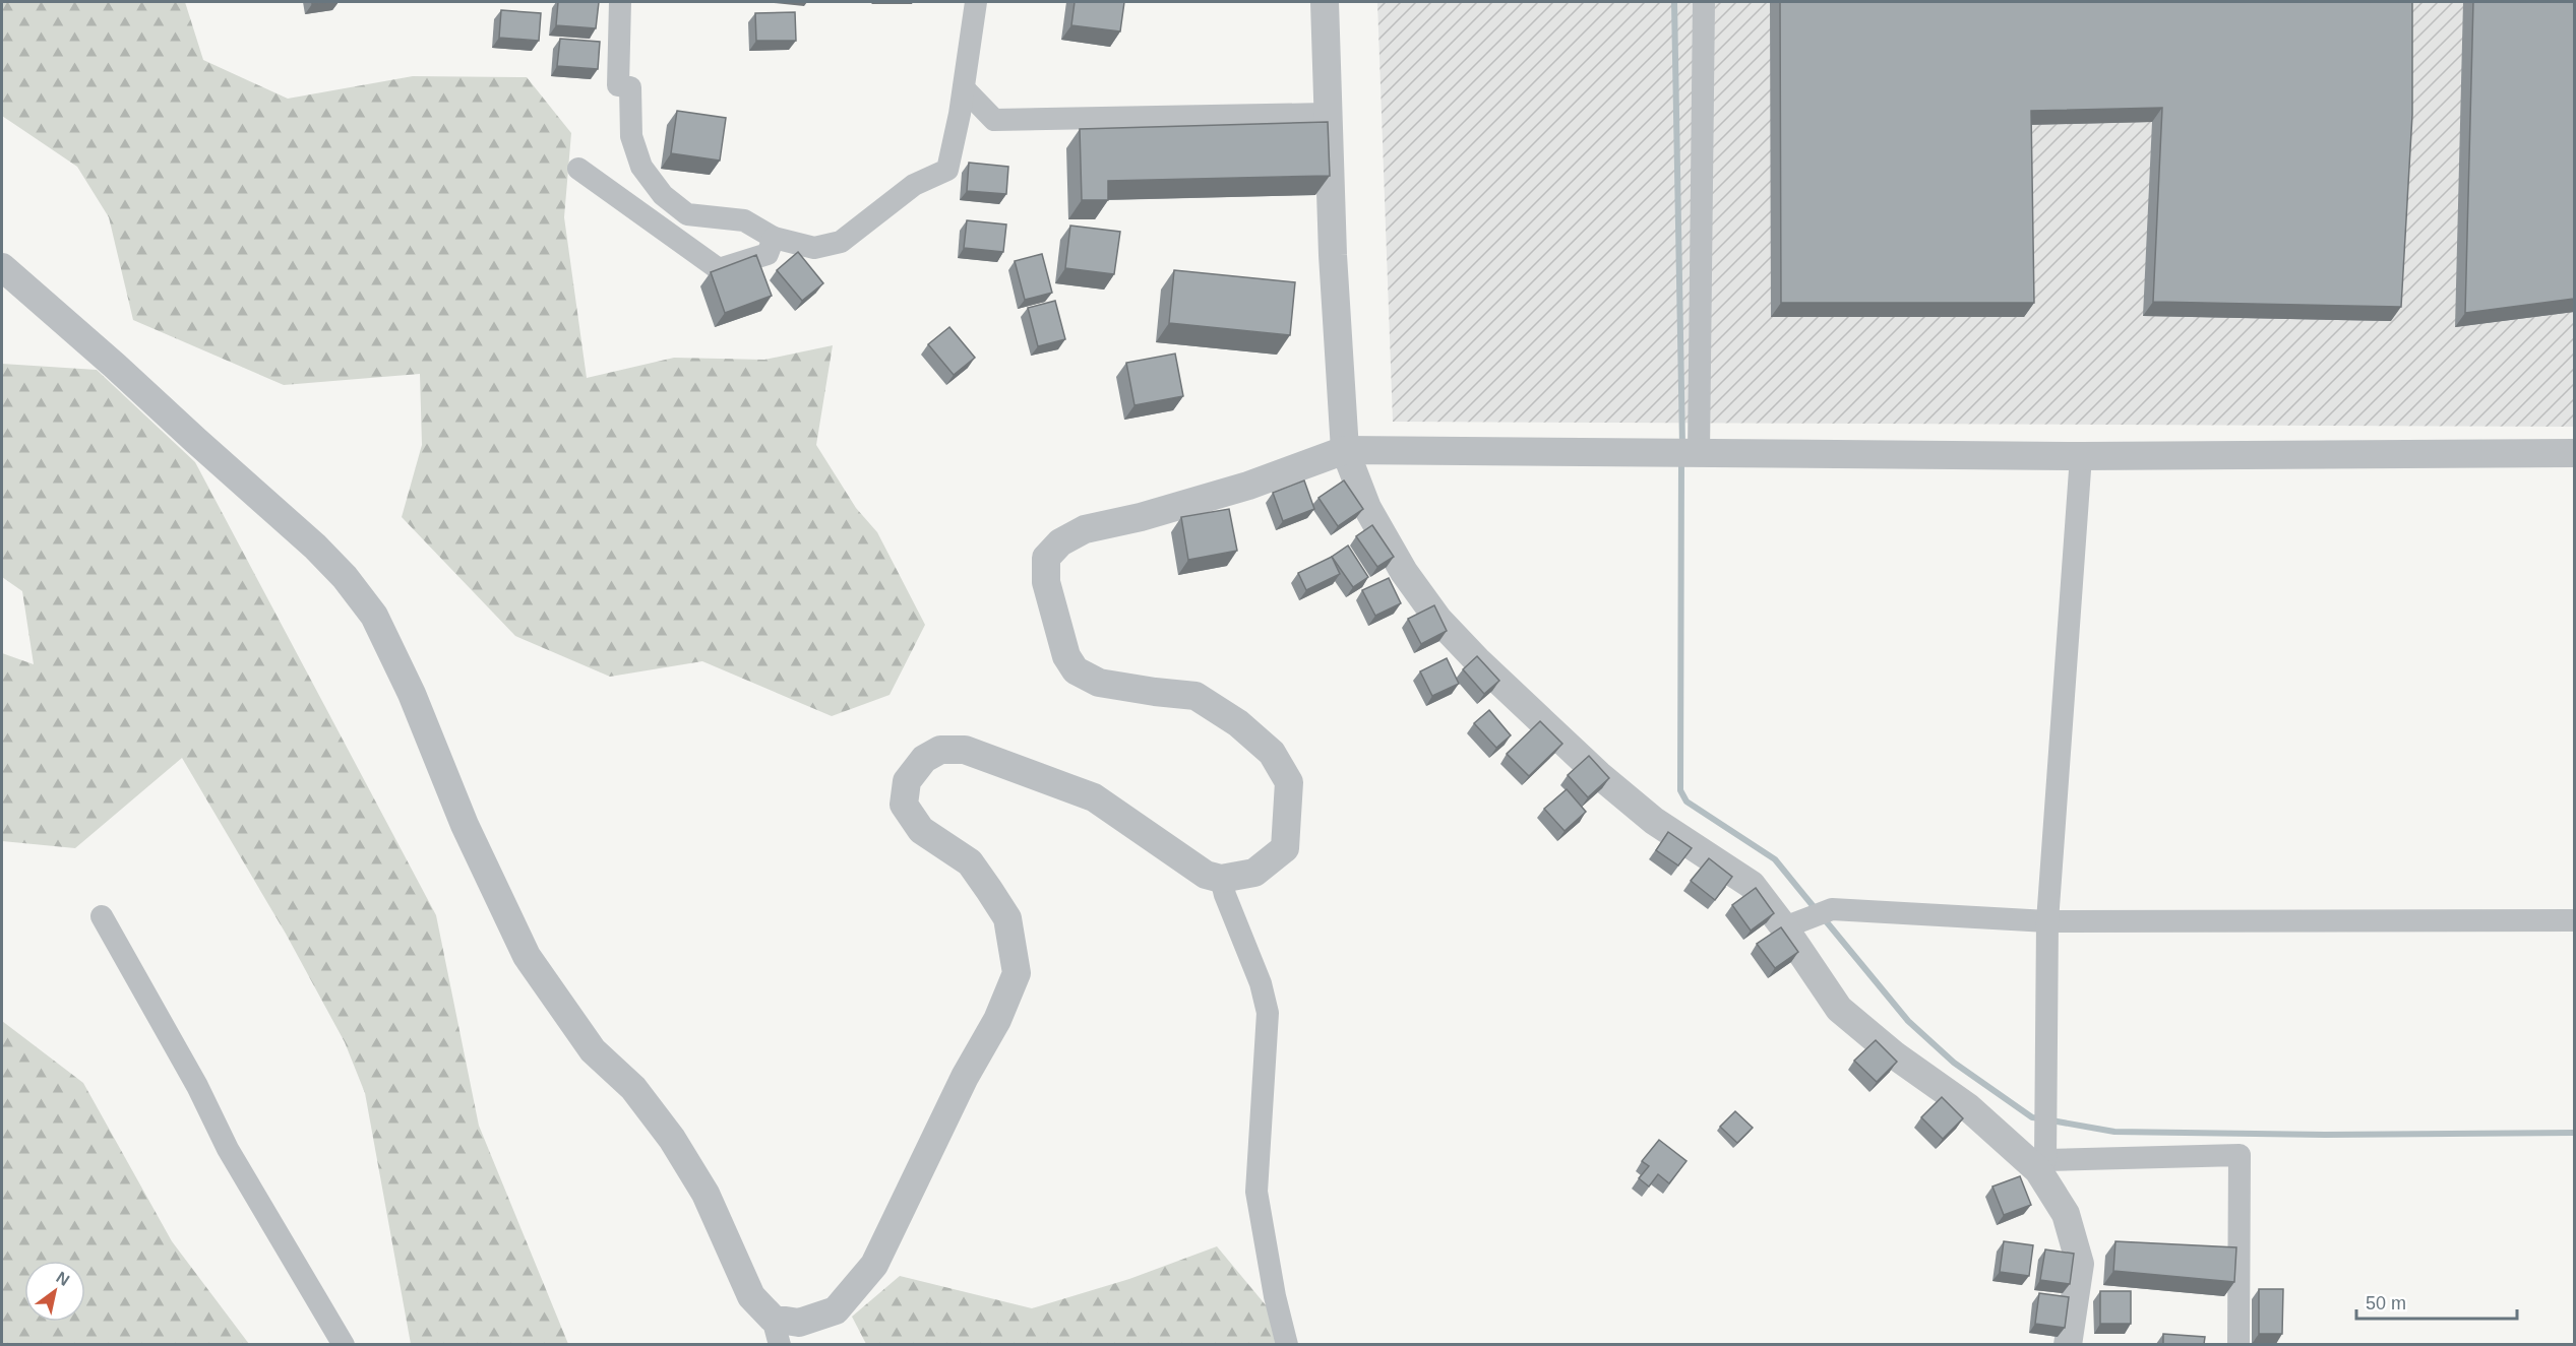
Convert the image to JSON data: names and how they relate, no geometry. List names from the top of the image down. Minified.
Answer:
{"scale_bar":"50 m","north":"top right"}
